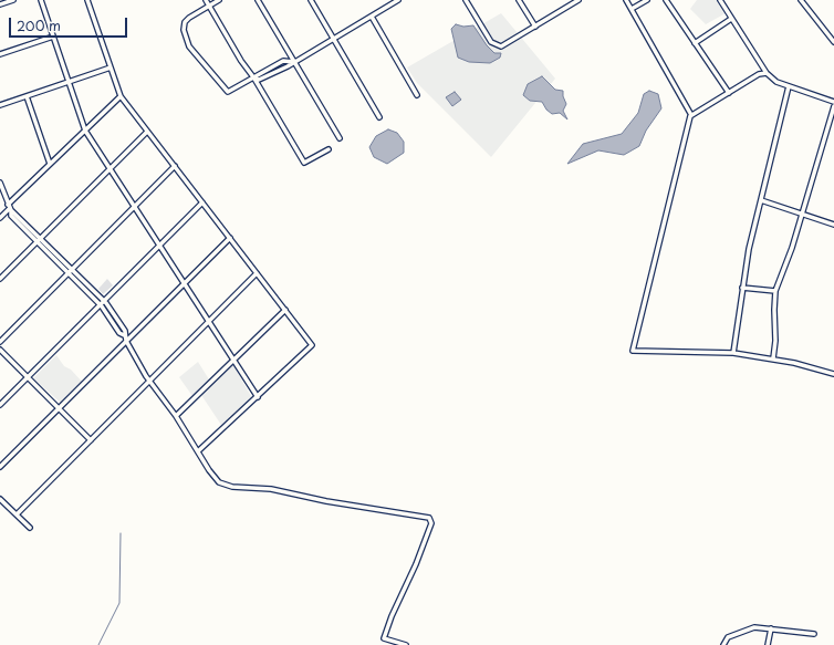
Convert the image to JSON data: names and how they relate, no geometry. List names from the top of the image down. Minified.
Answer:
{"scale_bar":"200 m"}
